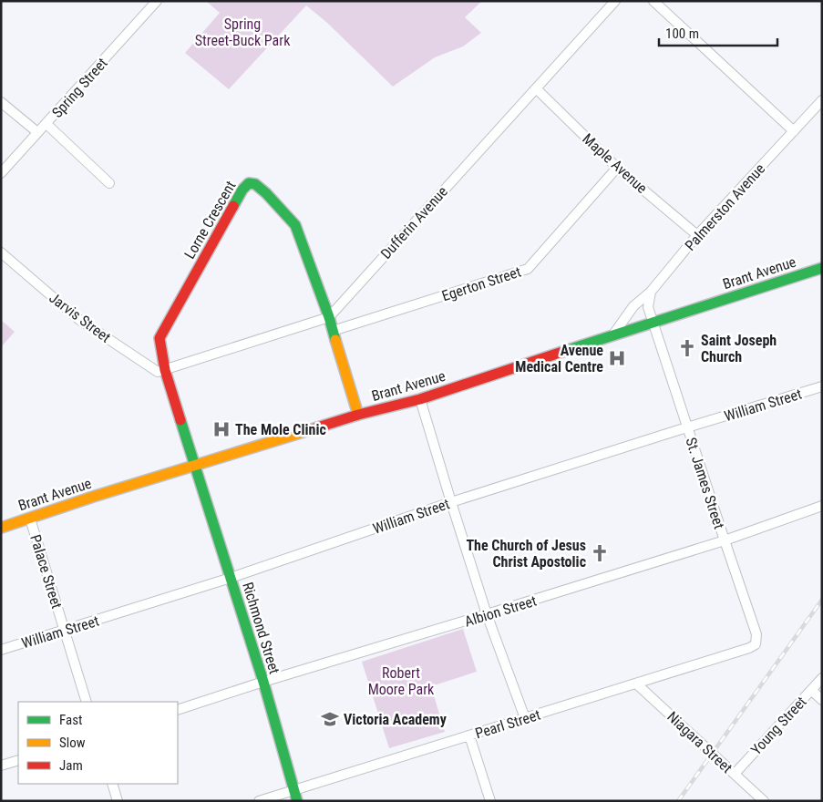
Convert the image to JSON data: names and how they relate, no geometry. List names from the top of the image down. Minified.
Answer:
{"streets":{"street":["Spring Street","Maple Avenue","Palmerston Avenue","Lorne Crescent","Dufferin Avenue","Brant Avenue","Egerton Street","Jarvis Street","William Street","St. James Street","Palace Street","Albion Street","Richmond Street","Pearl Street","Young Street","Niagara Street"]},"crossings":[["Maple Avenue","Palmerston Avenue"],["Maple Avenue","Dufferin Avenue"],["Maple Avenue","Egerton Street"],["Palmerston Avenue","Brant Avenue"],["Lorne Crescent","Dufferin Avenue"],["Lorne Crescent","Brant Avenue"],["Lorne Crescent","Egerton Street"],["Lorne Crescent","Jarvis Street"],["Lorne Crescent","Richmond Street"],["Dufferin Avenue","Jarvis Street"],["Brant Avenue","St. James Street"],["Brant Avenue","Palace Street"],["Brant Avenue","Richmond Street"],["William Street","St. James Street"],["William Street","Palace Street"],["William Street","Richmond Street"],["St. James Street","Albion Street"],["St. James Street","Pearl Street"],["Albion Street","Richmond Street"],["Richmond Street","Pearl Street"],["Pearl Street","Niagara Street"],["Young Street","Niagara Street"]],"parks":["Spring Street-Buck Park","Robert Moore Park"],"places":{"church":["Saint Joseph Church","The Church of Jesus Christ Apostolic"],"hospital":["Avenue Medical Centre","The Mole Clinic"],"school or university":["Victoria Academy"]},"legend":["Fast","Slow","Jam"],"scale_bar":"100 m"}
